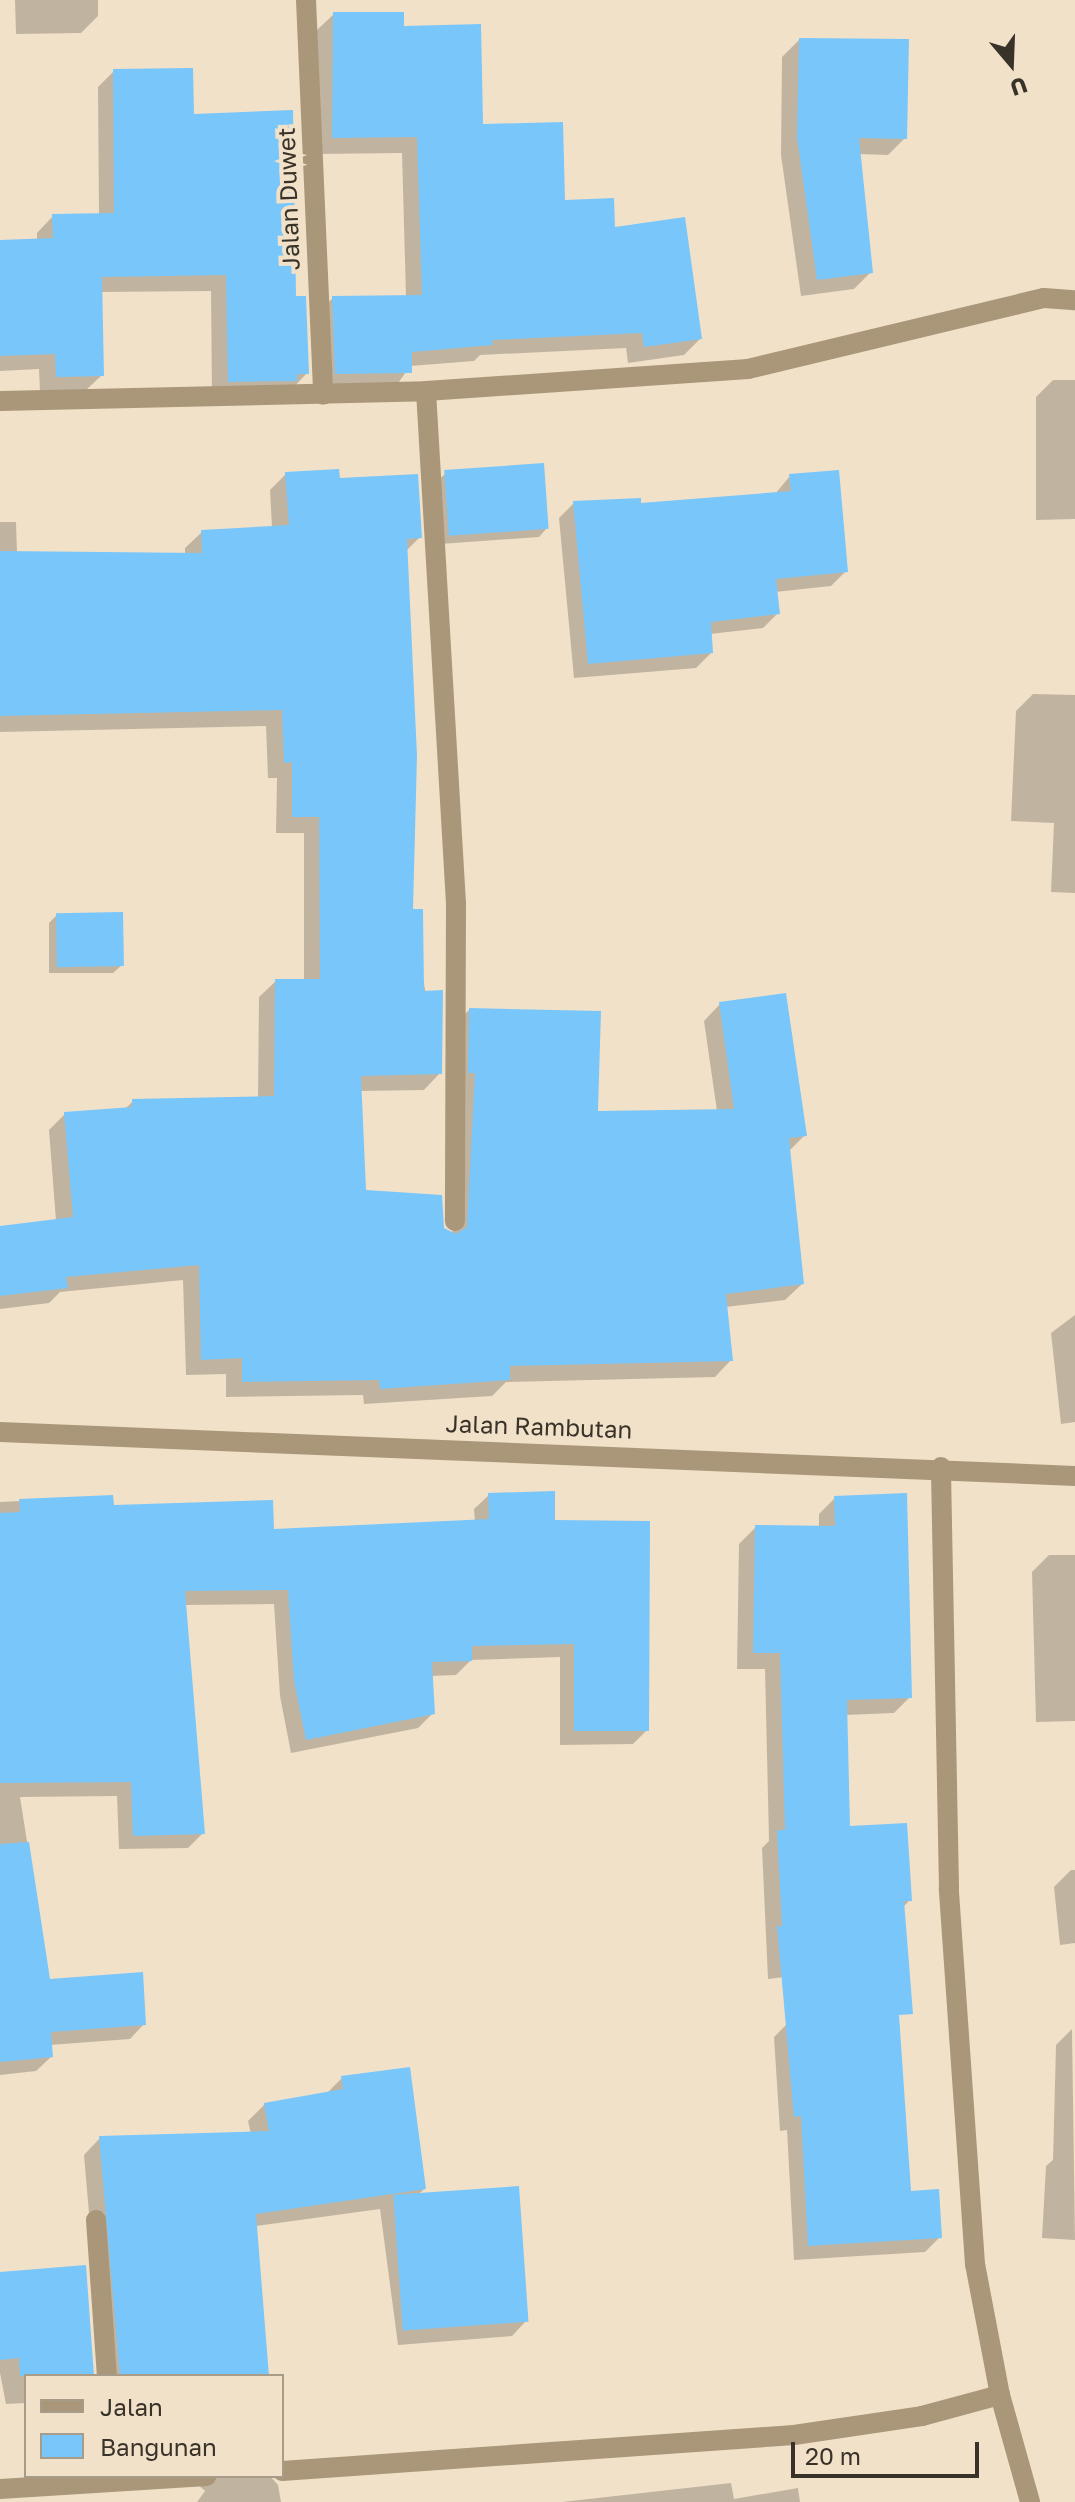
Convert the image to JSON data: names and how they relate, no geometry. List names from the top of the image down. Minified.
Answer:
{"streets":{"street":["Jalan Duwet","Jalan Rambutan"]},"legend":["Jalan","Bangunan"],"scale_bar":"20 m","north":"bottom"}
